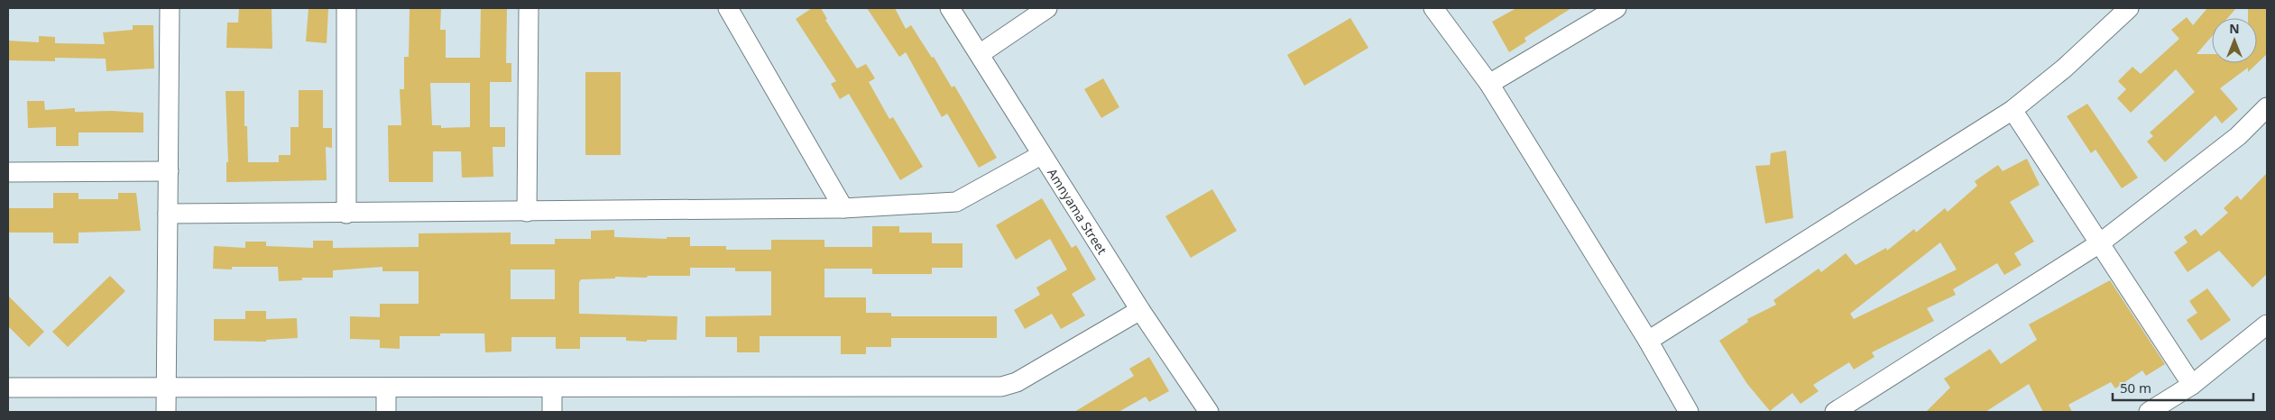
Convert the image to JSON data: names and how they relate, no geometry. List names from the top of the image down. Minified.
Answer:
{"streets":{"street":["Amnyama Street"]},"scale_bar":"50 m","north":"top"}
